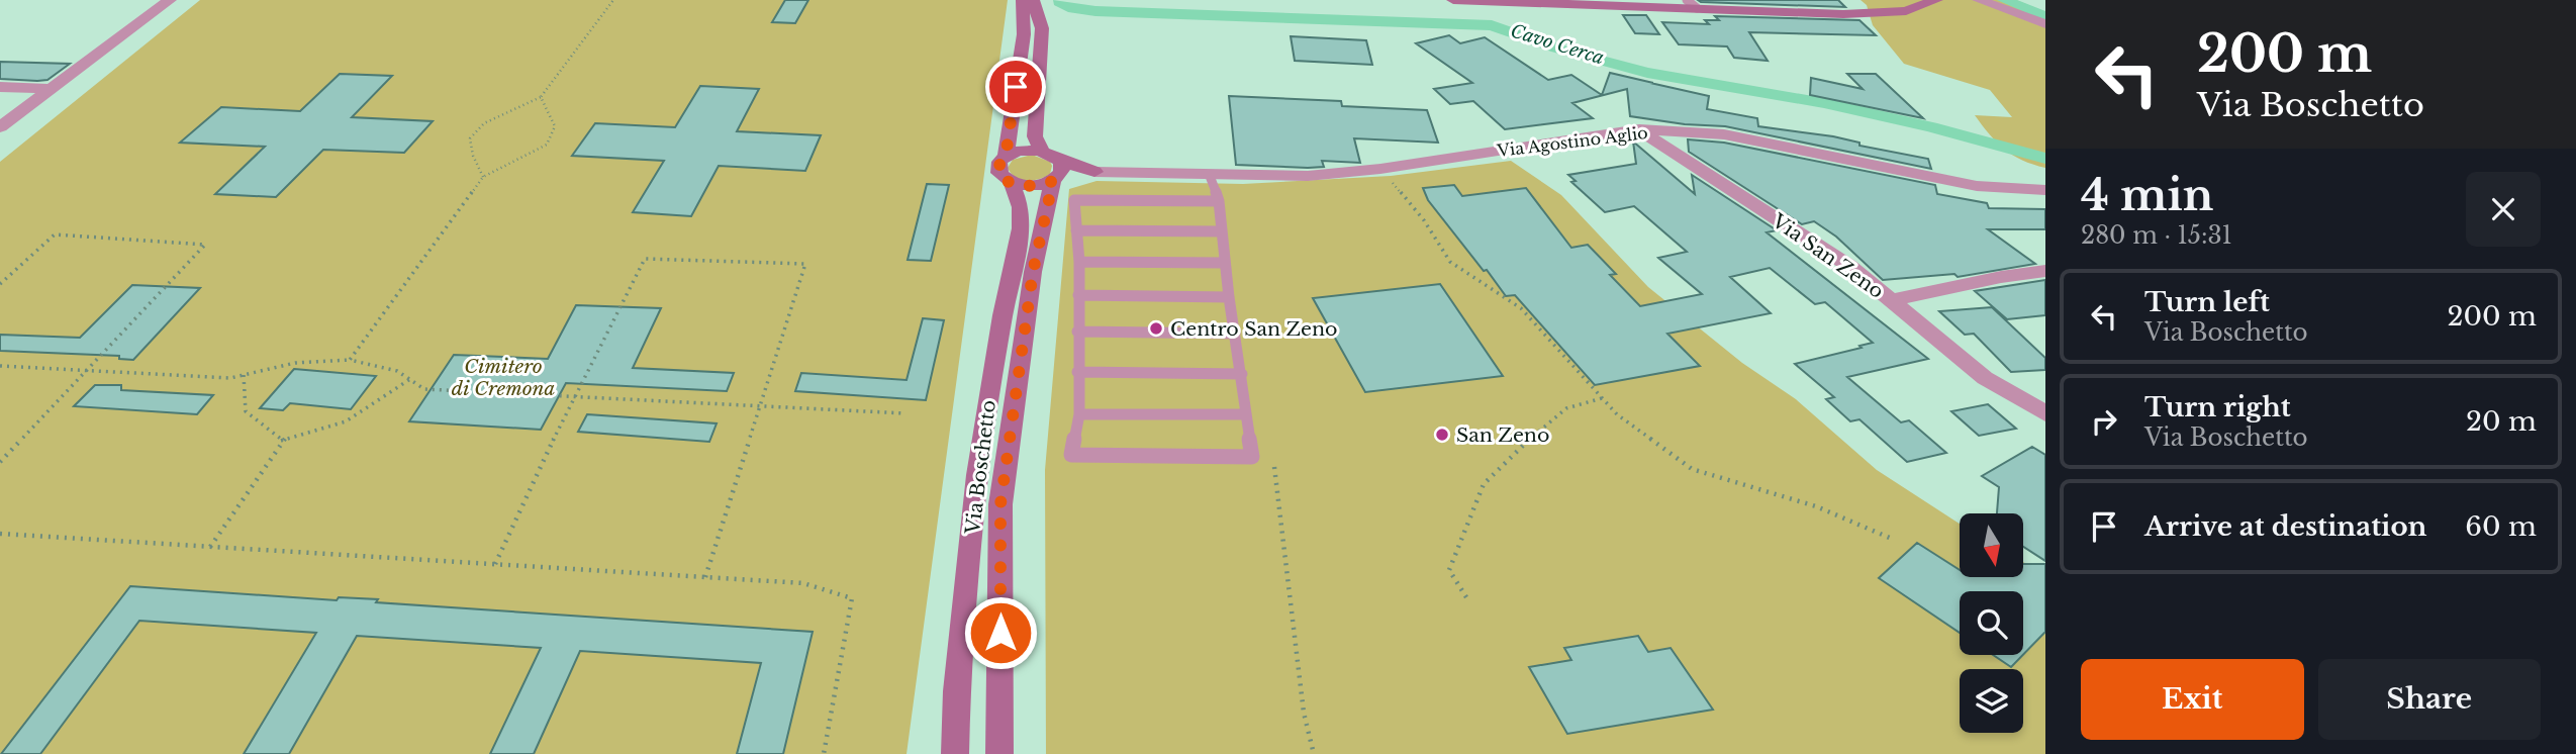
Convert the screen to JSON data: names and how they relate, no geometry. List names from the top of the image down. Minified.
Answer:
{"streets":{"street":["Via Agostino Aglio","Via San Zeno","Via Boschetto"]},"crossings":[["Via Agostino Aglio","Via San Zeno"],["Via Agostino Aglio","Via Boschetto"]],"water":["Cavo Cerca"],"parks":["Cimitero di Cremona"],"places":["Centro San Zeno","San Zeno"],"north":"bottom","page":{"turn":["200 m","Via Boschetto"],"heading":["4 min","280 m · 15:31"],"list":[{"name":"Turn left","note":"Via Boschetto","value":"200 m"},{"name":"Turn right","note":"Via Boschetto","value":"20 m"},{"name":"Arrive at destination","value":"60 m"}],"buttons":["Exit","Share"]}}
